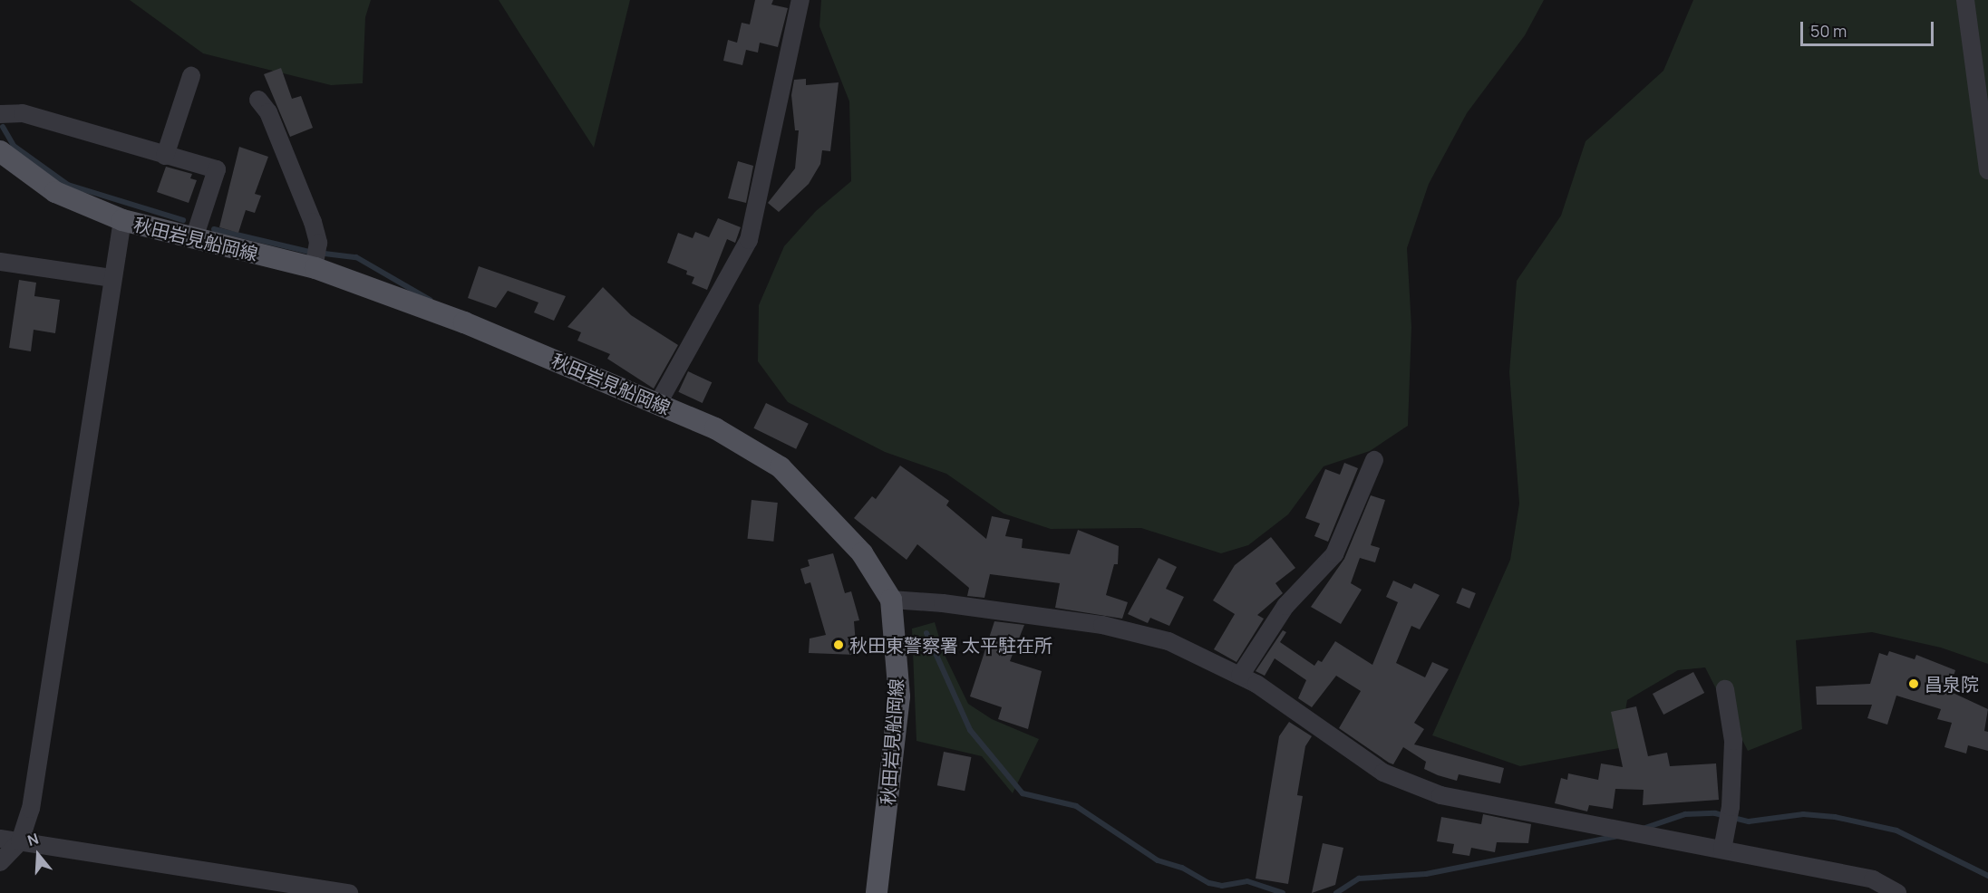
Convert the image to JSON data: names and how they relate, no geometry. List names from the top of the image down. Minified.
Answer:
{"streets":{"main road":["秋田岩見船岡線"]},"places":["秋田東警察署 太平駐在所","昌泉院"],"scale_bar":"50 m","north":"top"}
